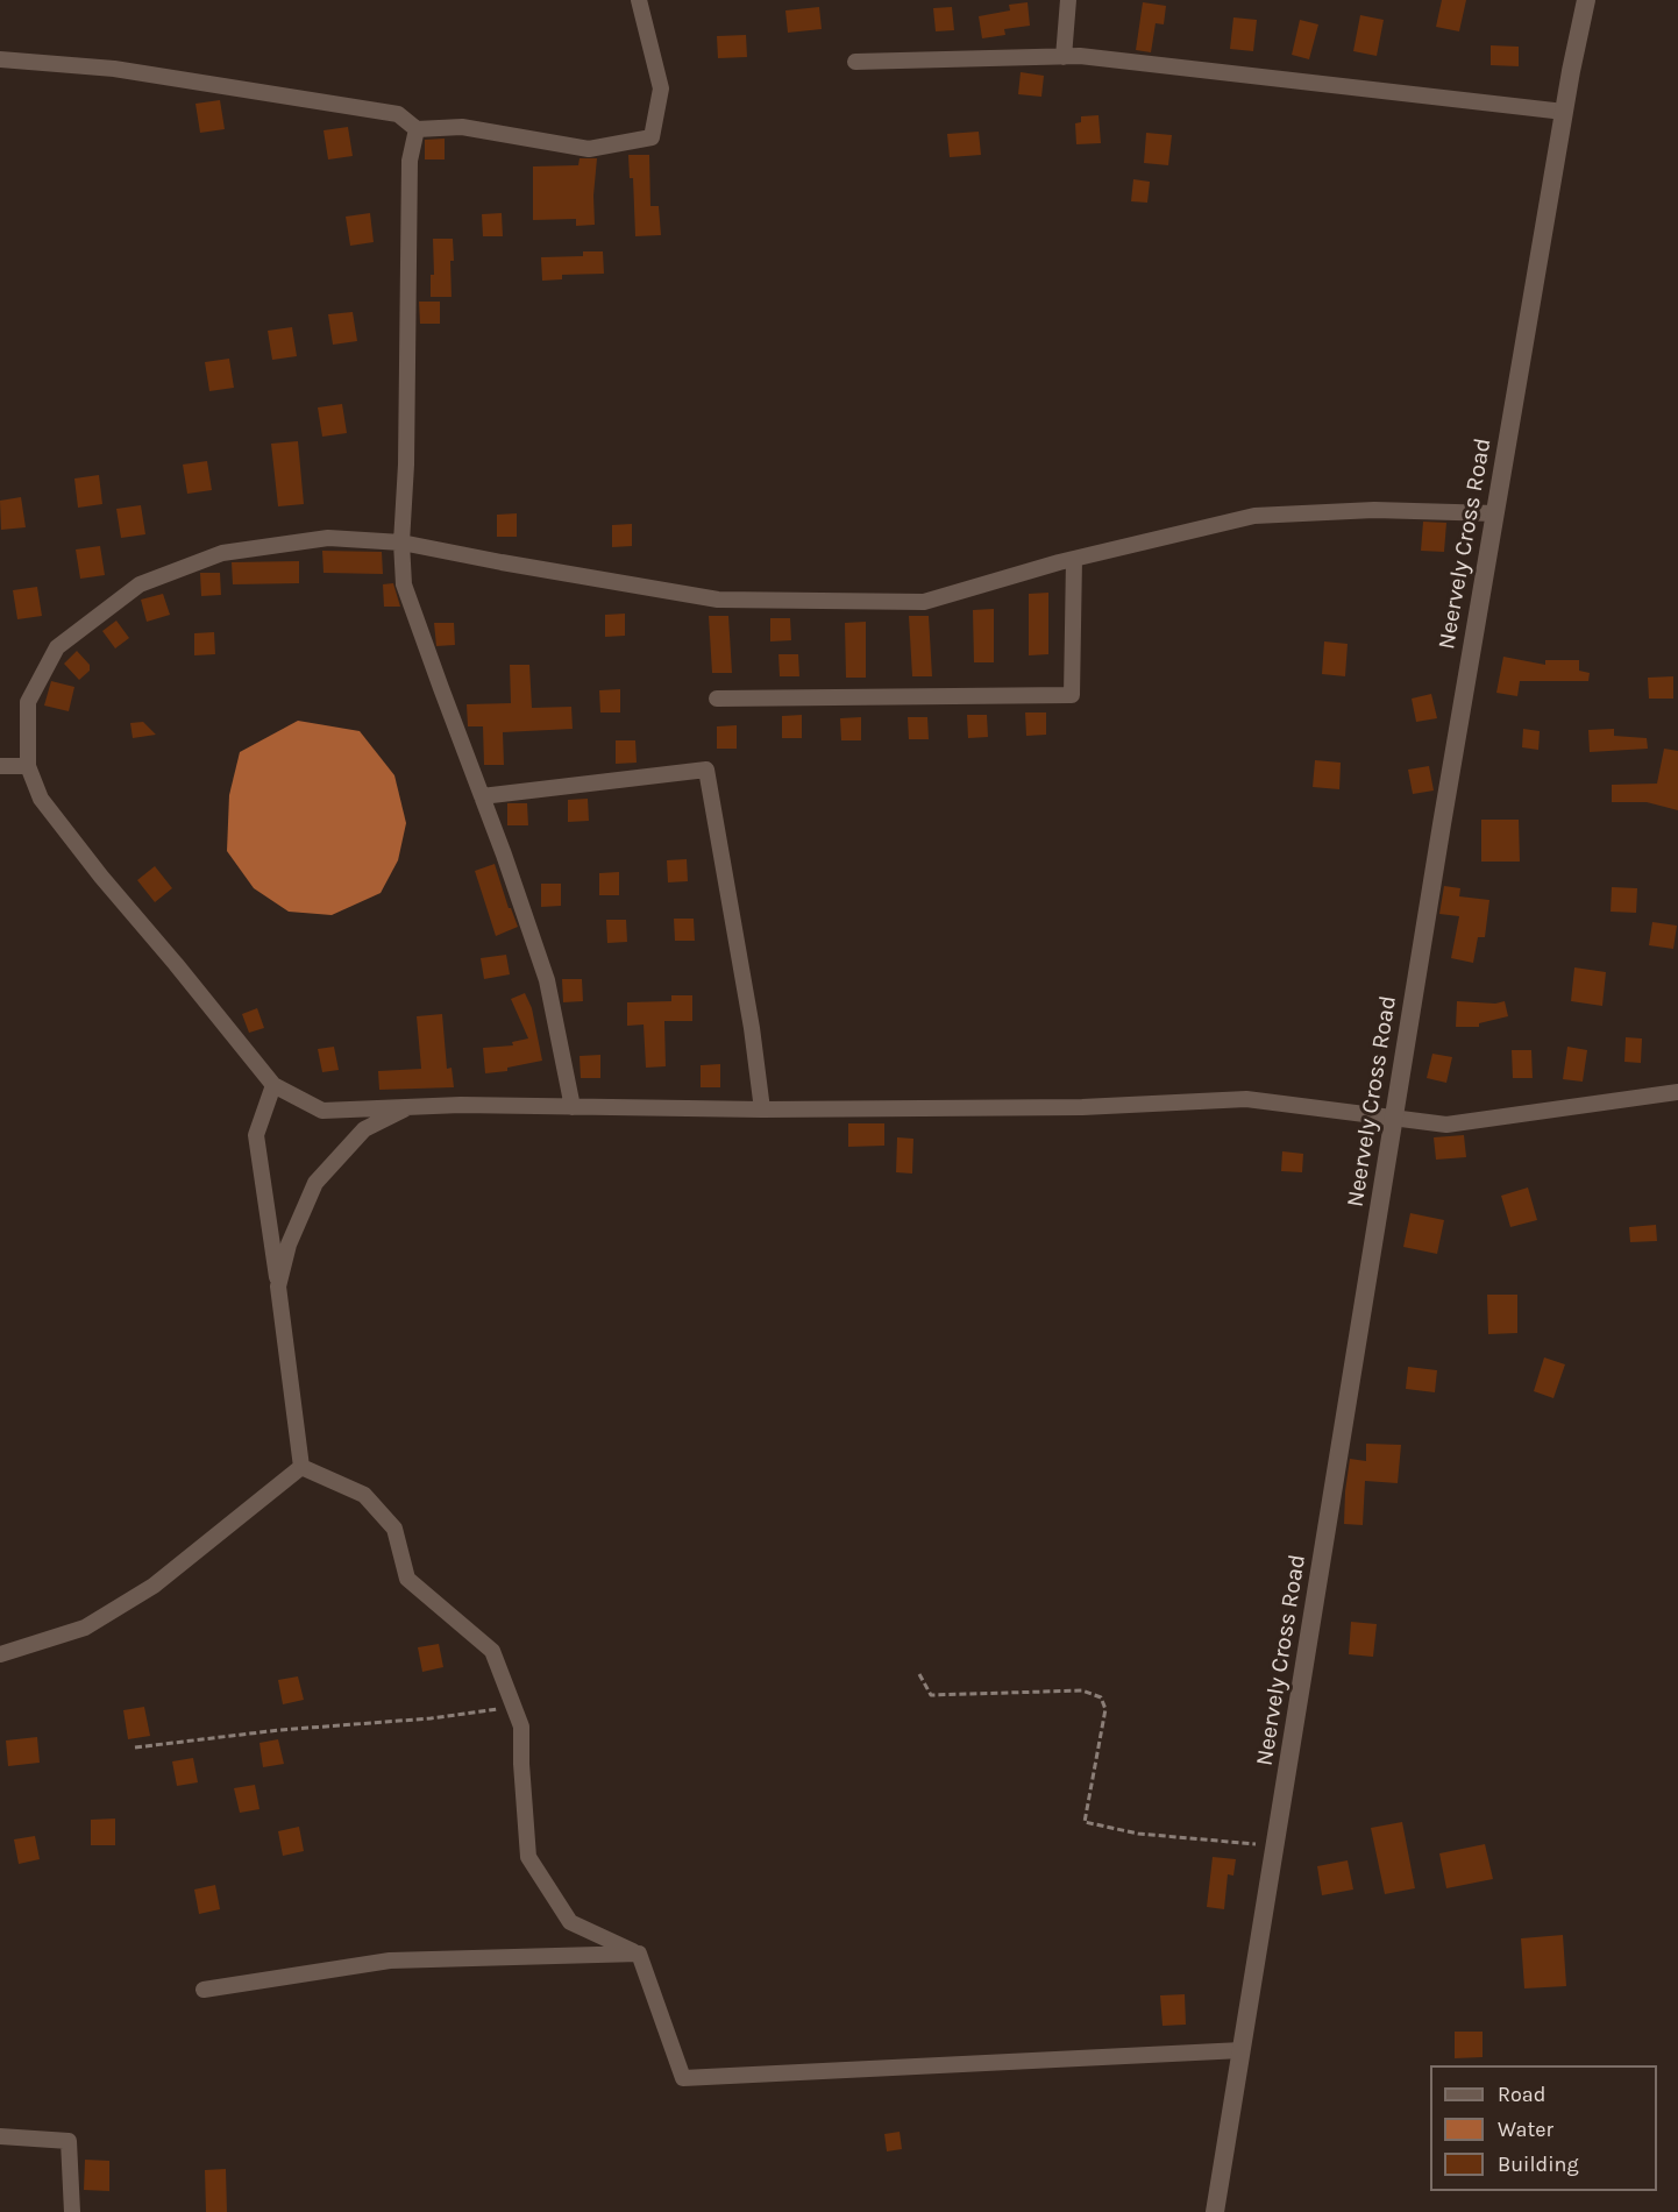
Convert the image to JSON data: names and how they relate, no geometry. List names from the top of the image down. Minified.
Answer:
{"streets":{"street":["Neervely Cross Road"]},"legend":["Road","Water","Building"]}
